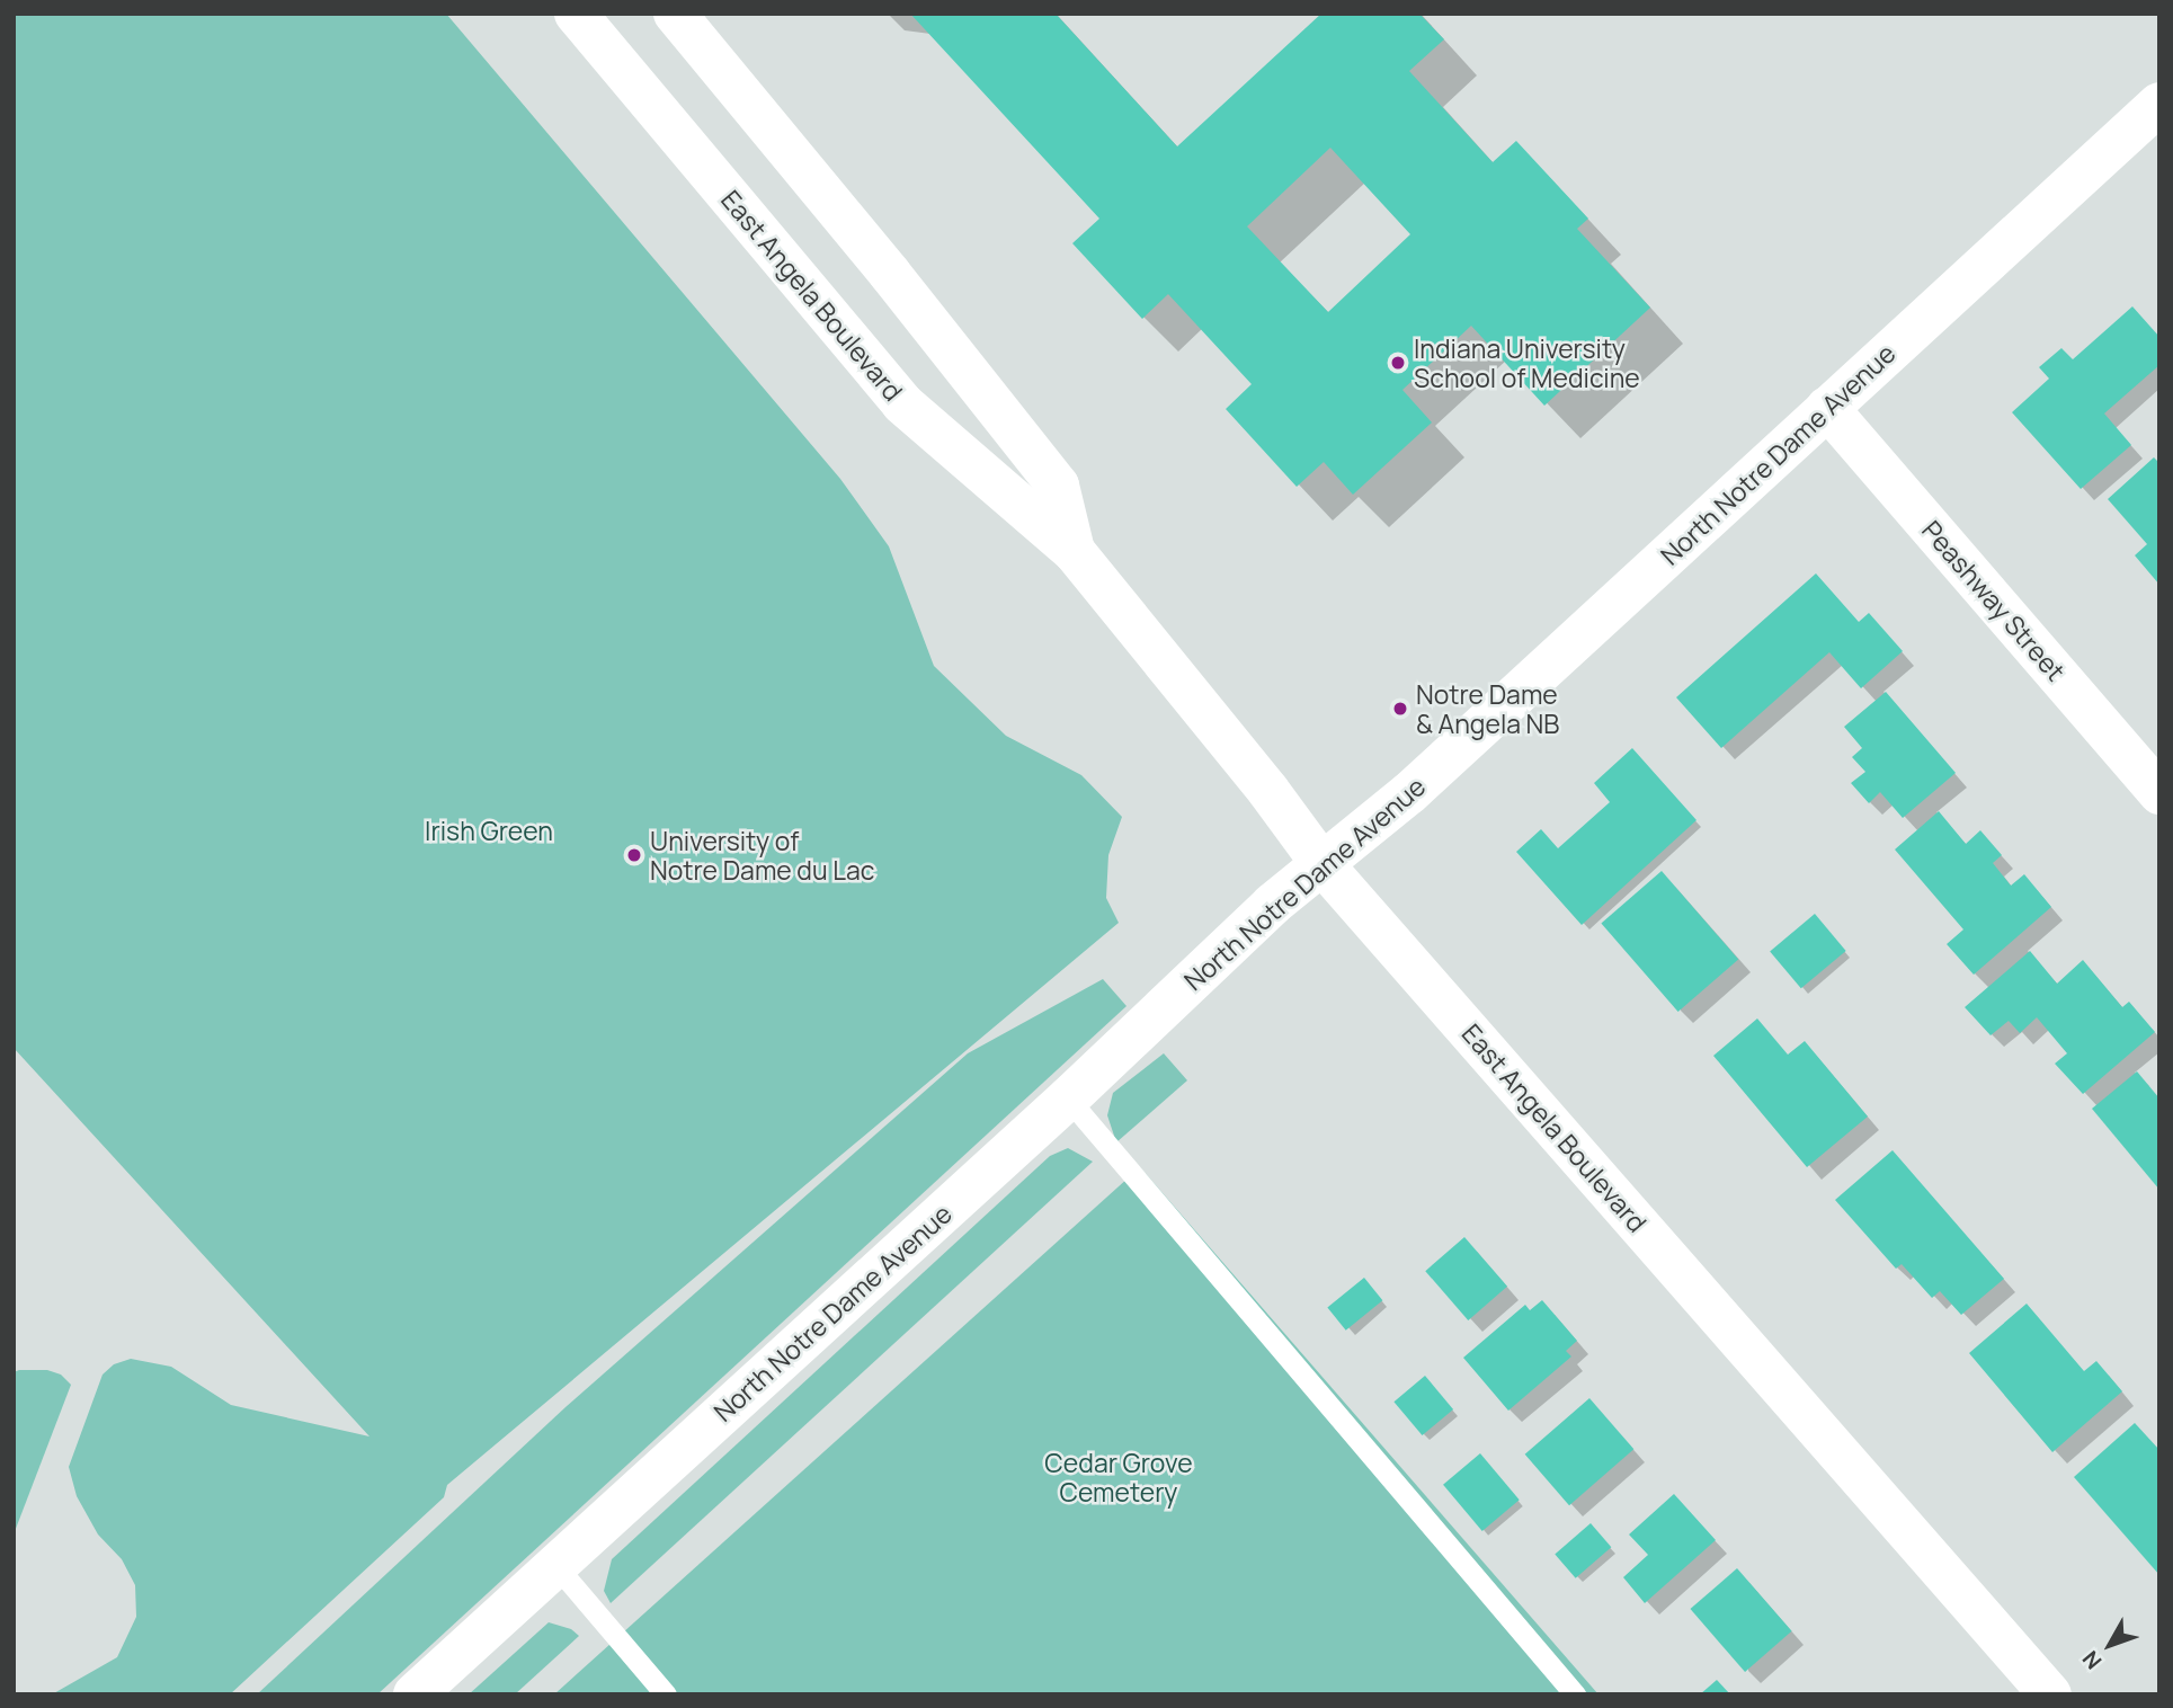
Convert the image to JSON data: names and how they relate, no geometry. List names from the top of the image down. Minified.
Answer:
{"streets":{"main road":["East Angela Boulevard","North Notre Dame Avenue","Peashway Street"]},"crossings":[["East Angela Boulevard","North Notre Dame Avenue"],["North Notre Dame Avenue","Peashway Street"]],"parks":["Irish Green","Cedar Grove Cemetery"],"places":["Indiana University School of Medicine","Notre Dame & Angela NB","University of Notre Dame du Lac"],"north":"bottom left"}
